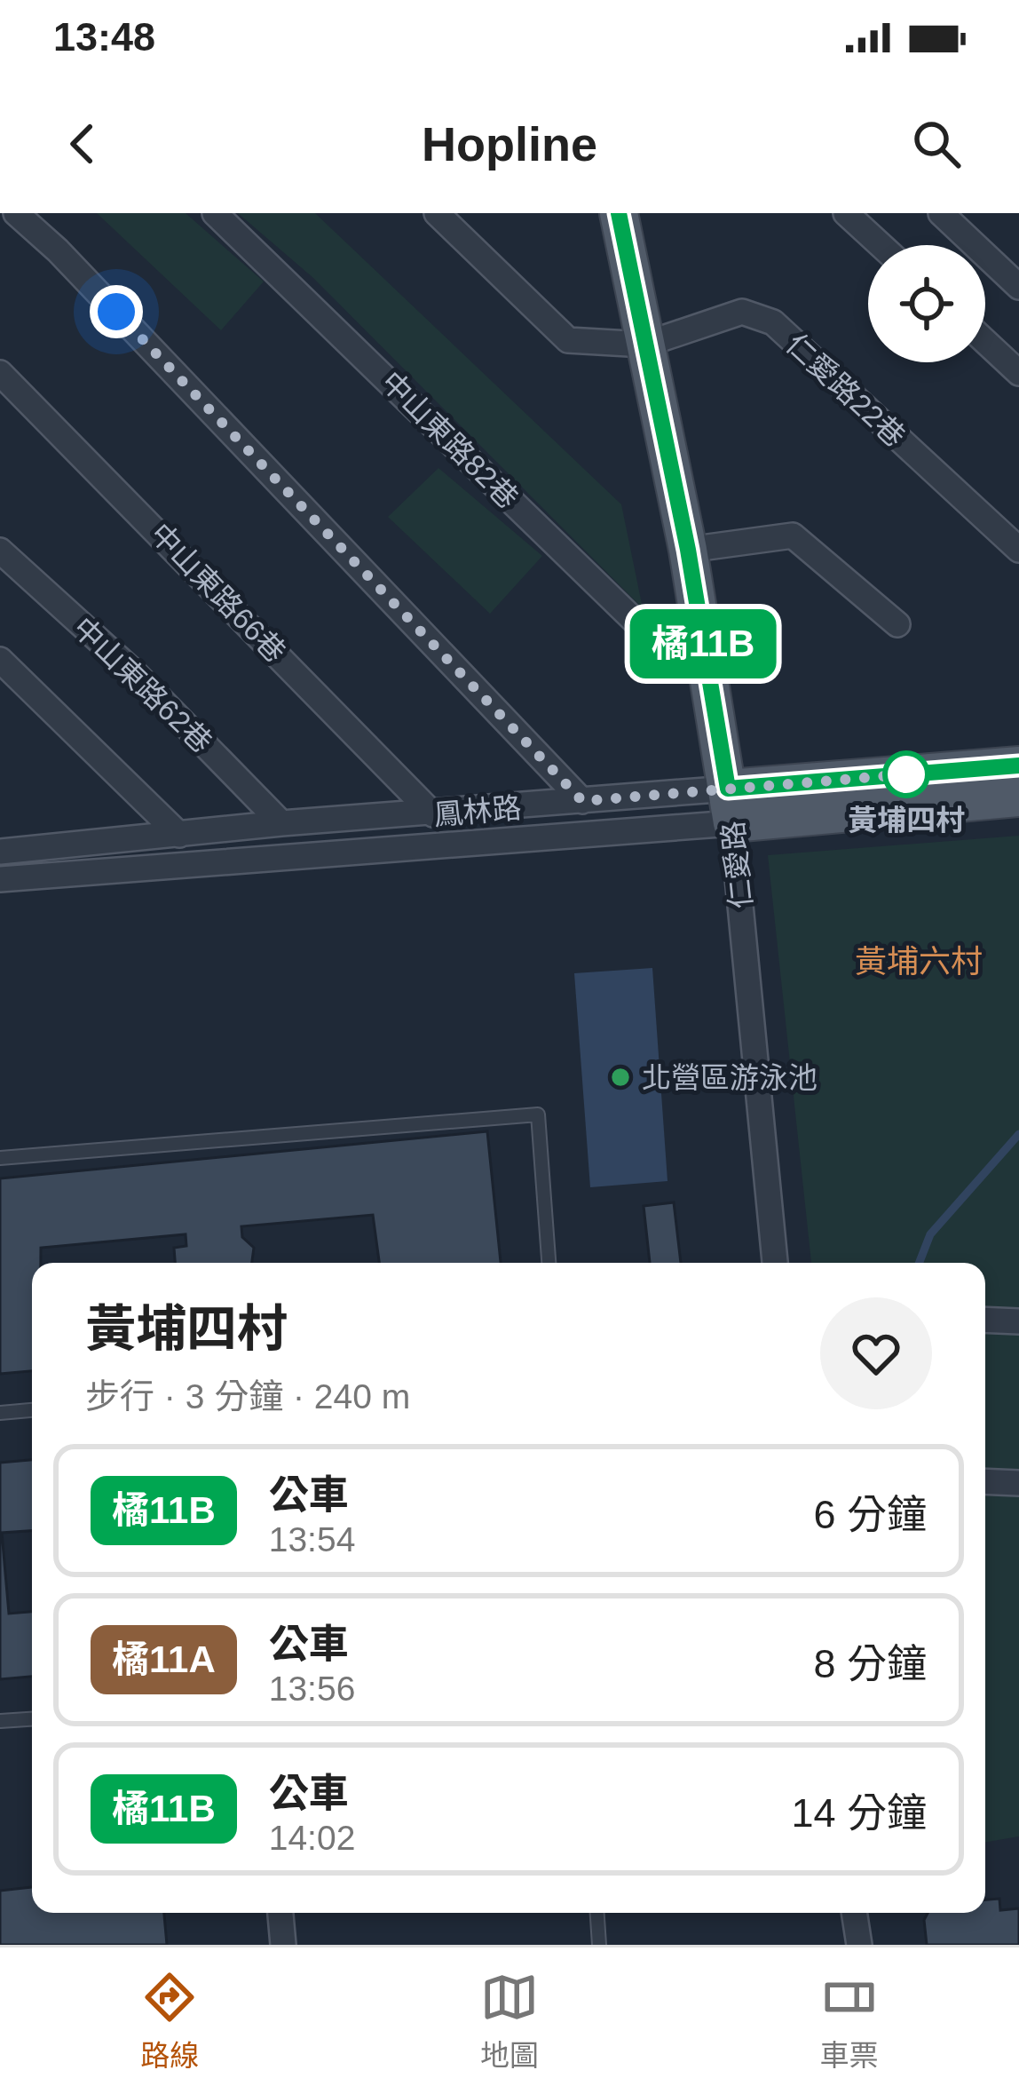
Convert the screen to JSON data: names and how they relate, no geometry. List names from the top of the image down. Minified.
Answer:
{"streets":{"main road":["鳳林路","仁愛路"],"street":["仁愛路22巷","中山東路82巷","中山東路66巷","中山東路62巷"]},"crossings":[["仁愛路22巷","仁愛路"],["中山東路82巷","仁愛路"],["中山東路66巷","鳳林路"],["中山東路62巷","鳳林路"],["鳳林路","仁愛路"]],"districts":["黃埔六村"],"places":["黃埔四村","北營區游泳池"],"lines":["bus line 橘11B"],"page":{"status":"13:48","header":"Hopline","on_map":"橘11B","heading":["黃埔四村","步行 · 3 分鐘 · 240 m"],"list":[{"mark":"橘11B","name":"公車","note":"13:54","value":"6 分鐘"},{"mark":"橘11A","name":"公車","note":"13:56","value":"8 分鐘"},{"mark":"橘11B","name":"公車","note":"14:02","value":"14 分鐘"}],"tabs":["路線","地圖","車票"]}}
